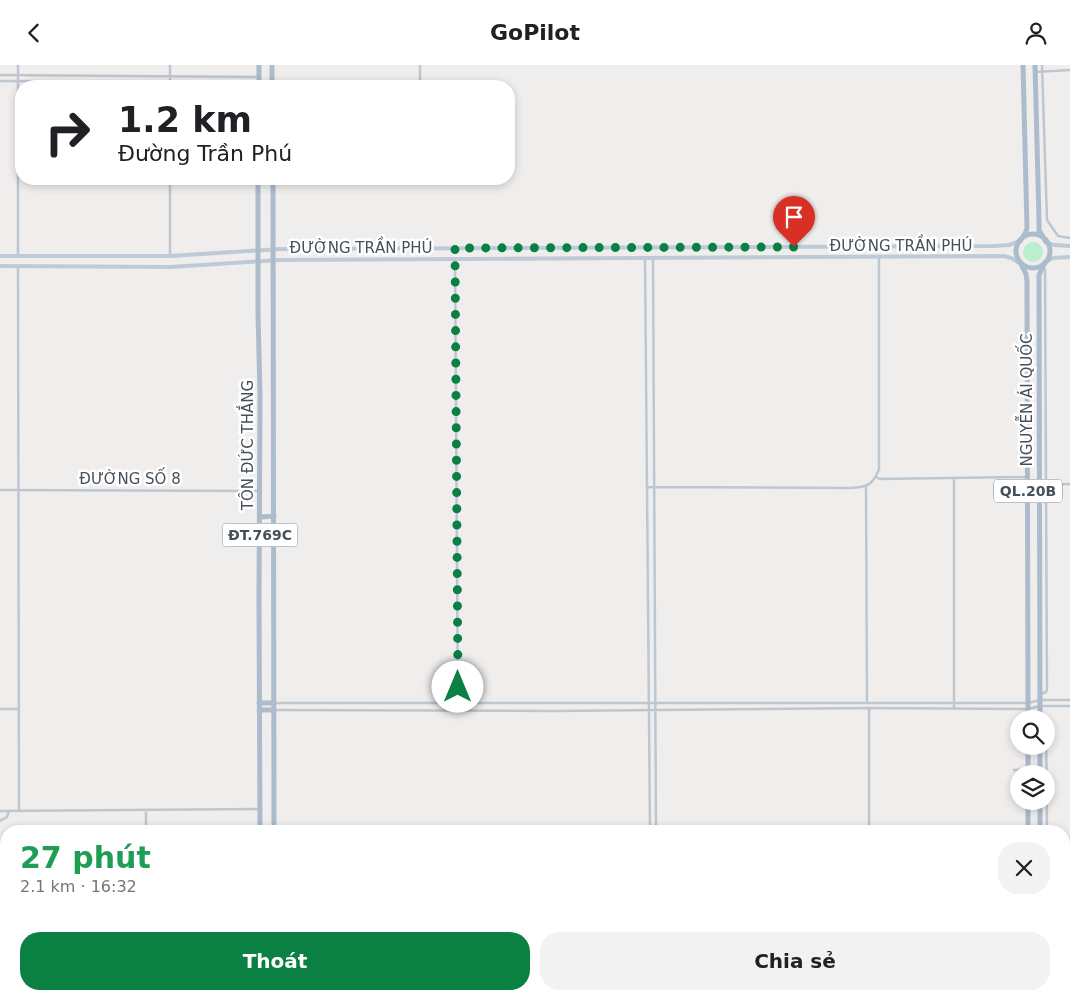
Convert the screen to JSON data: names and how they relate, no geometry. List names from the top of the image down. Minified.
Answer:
{"streets":{"main road":["ĐƯỜNG TRẦN PHÚ","NGUYỄN ÁI QUỐC","TÔN ĐỨC THẮNG","QL.20B","ĐT.769C"],"street":["ĐƯỜNG SỐ 8"]},"crossings":[["ĐƯỜNG TRẦN PHÚ","NGUYỄN ÁI QUỐC"],["ĐƯỜNG TRẦN PHÚ","TÔN ĐỨC THẮNG"],["TÔN ĐỨC THẮNG","ĐƯỜNG SỐ 8"]],"page":{"header":"GoPilot","turn":["1.2 km","Đường Trần Phú"],"heading":["27 phút","2.1 km · 16:32"],"buttons":["Thoát","Chia sẻ"]}}
